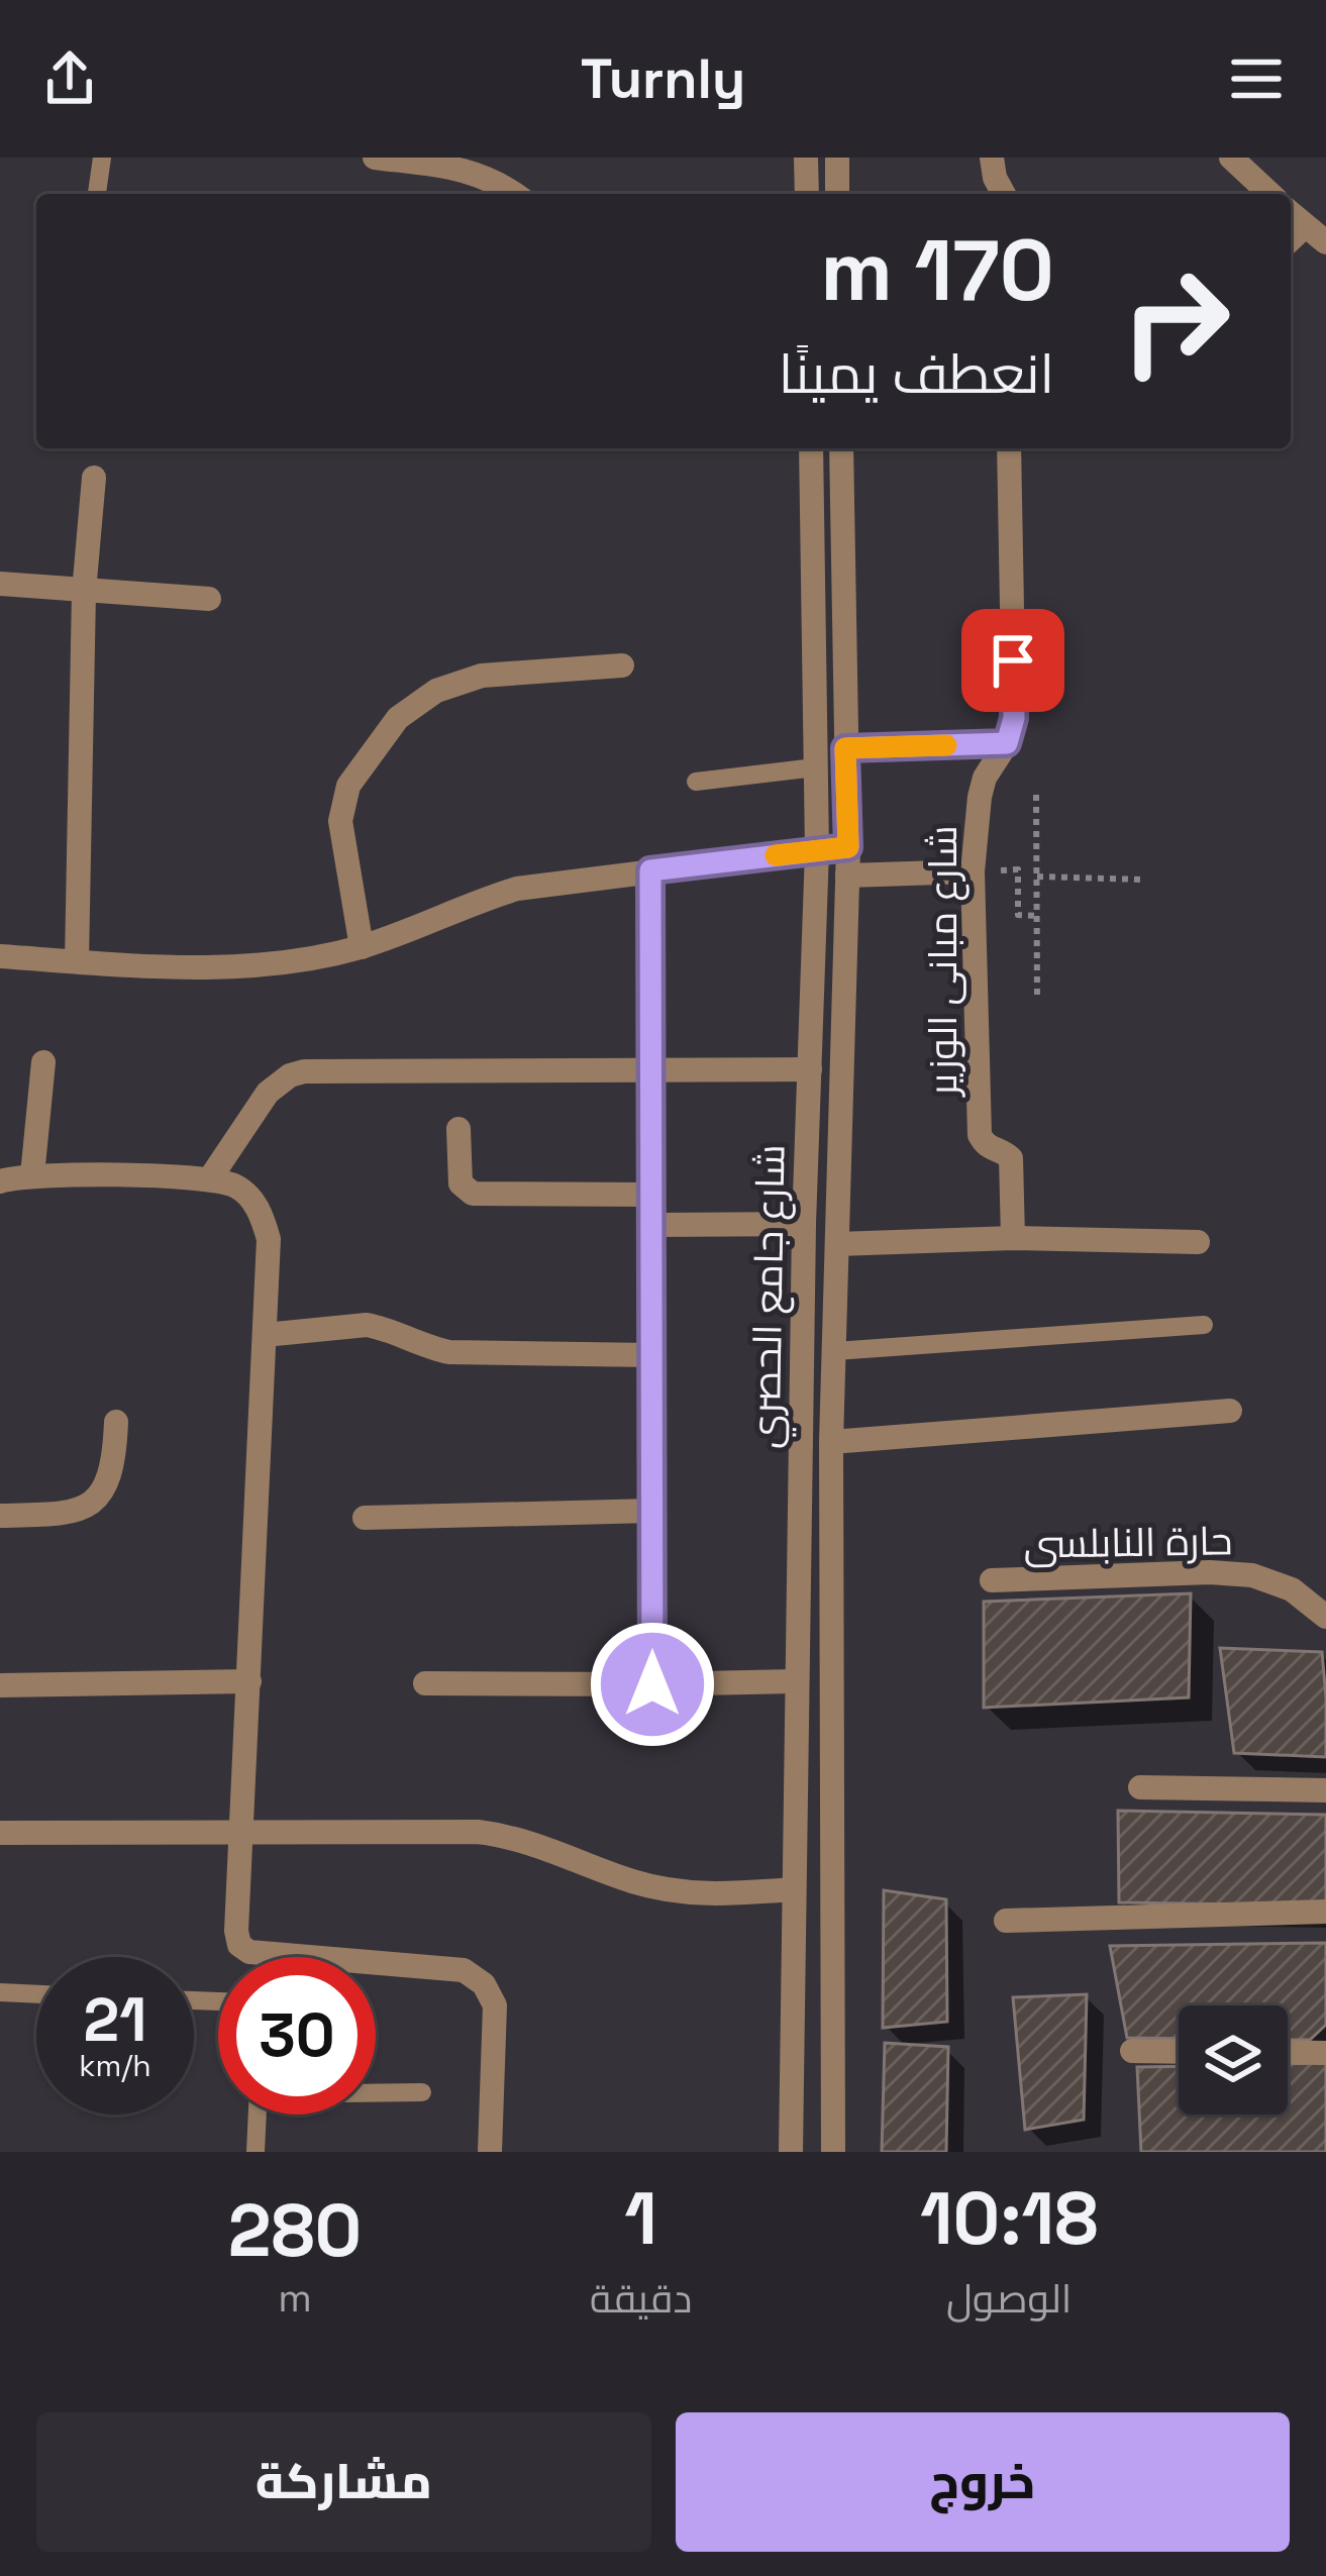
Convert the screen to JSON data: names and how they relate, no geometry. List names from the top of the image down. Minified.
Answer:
{"streets":{"street":["شارع مبانى الوزير","شارع جامع الحصري","حارة النابلسى"]},"page":{"header":"Turnly","turn":["170 m","انعطف يمينًا"],"speed":"21 km/h","limit":"30","eta":["10:18","الوصول","1","دقيقة","280","m"],"buttons":["خروج","مشاركة"]}}
